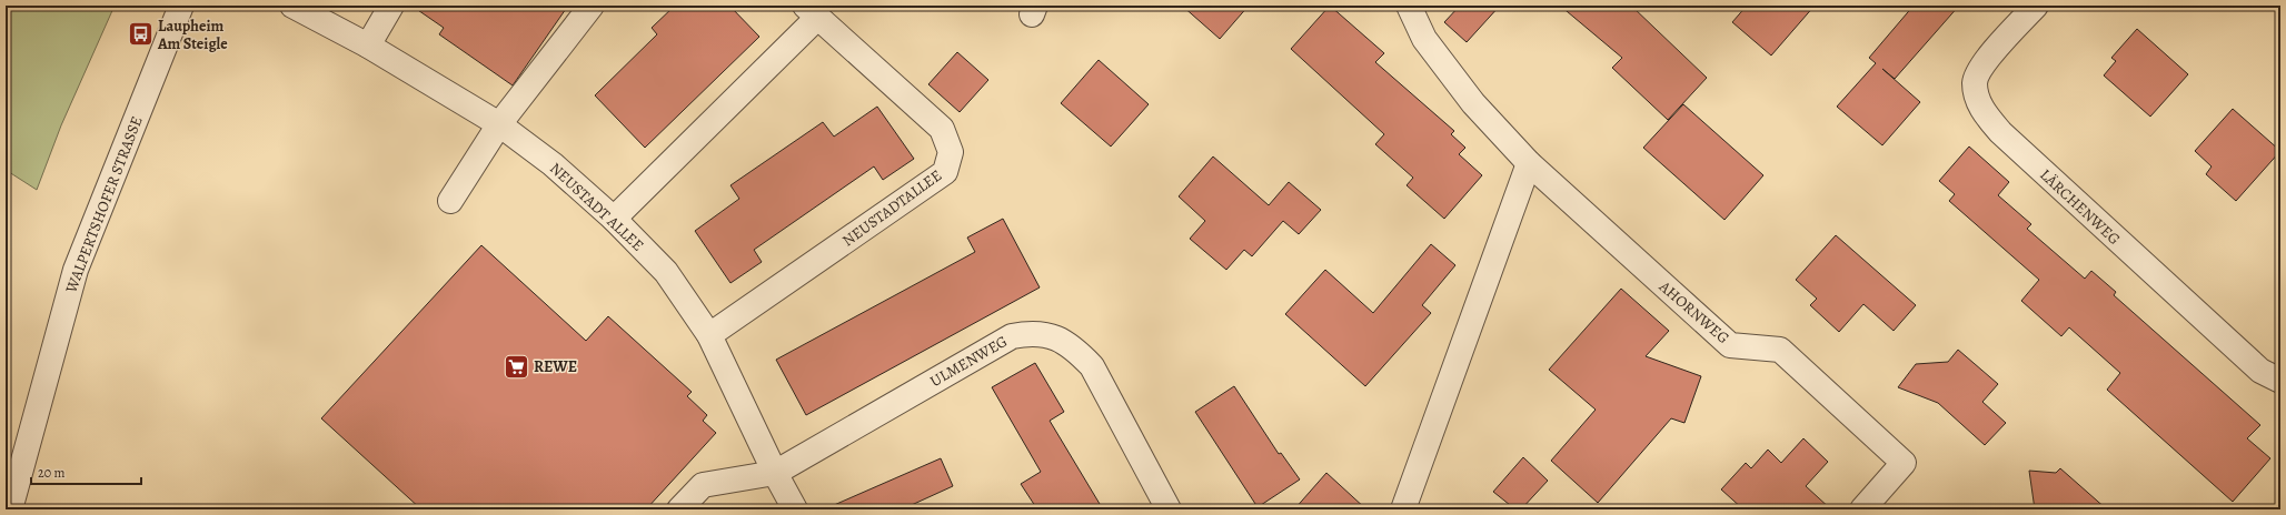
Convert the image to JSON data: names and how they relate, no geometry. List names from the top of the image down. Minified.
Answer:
{"streets":{"street":["WALPERTSHOFER STRASSE","NEUSTADT ALLEE","LÄRCHENWEG","NEUSTADTALLEE","AHORNWEG","ULMENWEG"]},"crossings":[["NEUSTADT ALLEE","NEUSTADTALLEE"],["NEUSTADT ALLEE","ULMENWEG"]],"places":{"bus stop":["Laupheim Am Steigle"],"supermarket":["REWE"]},"scale_bar":"20 m"}
